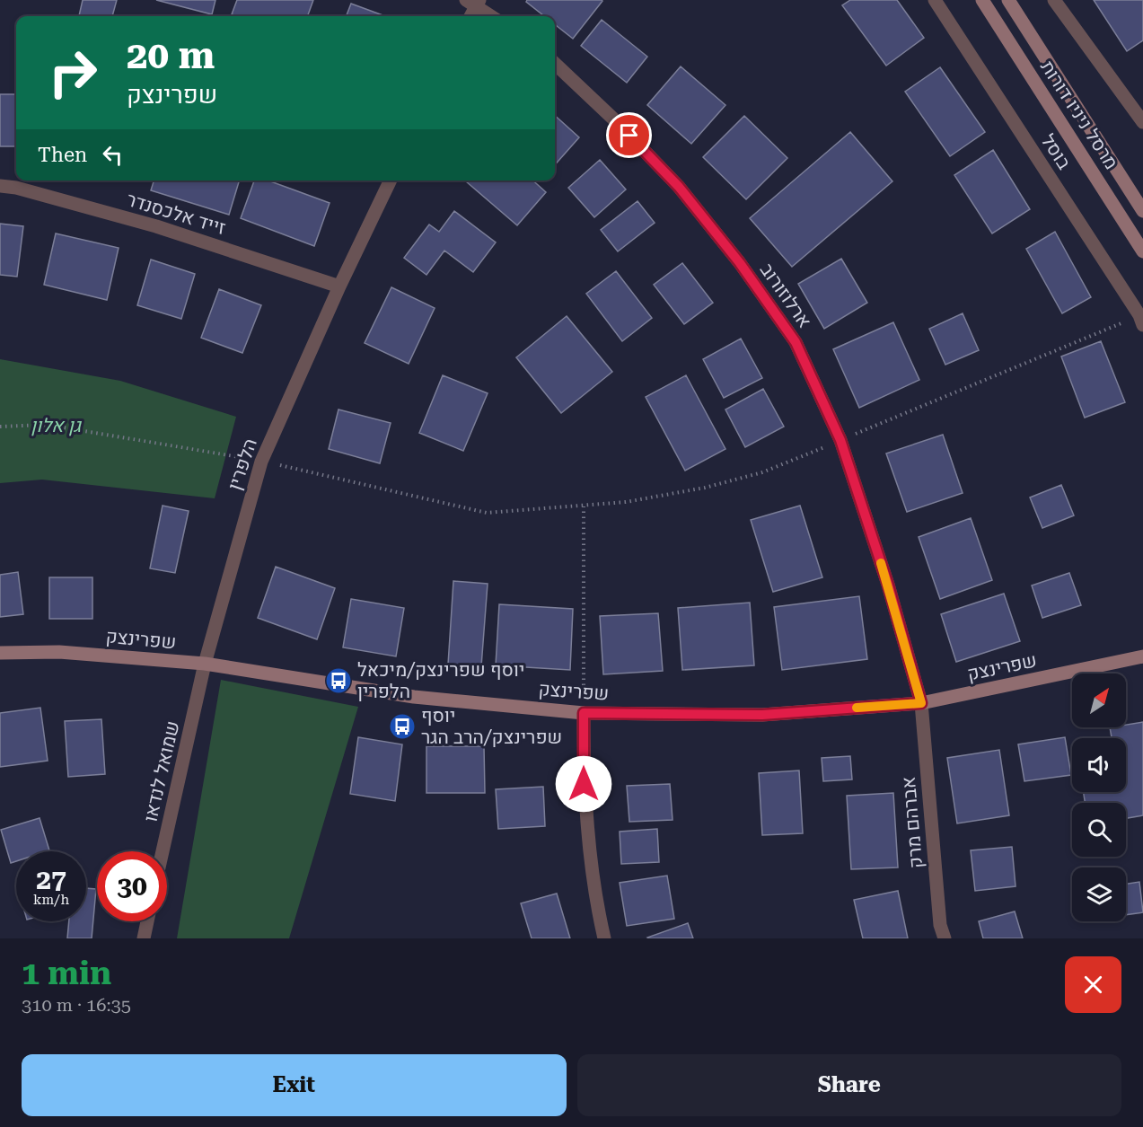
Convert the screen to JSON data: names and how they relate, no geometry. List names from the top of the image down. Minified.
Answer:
{"streets":{"street":["מרסל ניניו דורות","בוסל","זייד אלכסנדר","ארלוזורוב","הלפרין","שפרינצק","שמואל לנדאו","אברהם מרק"]},"crossings":[["זייד אלכסנדר","הלפרין"],["ארלוזורוב","שפרינצק"],["ארלוזורוב","אברהם מרק"],["הלפרין","שפרינצק"],["הלפרין","שמואל לנדאו"],["שפרינצק","שמואל לנדאו"],["שפרינצק","אברהם מרק"]],"parks":["גן אלון"],"places":{"bus stop":["יוסף שפרינצק/מיכאל הלפרין","יוסף שפרינצק/הרב הגר"]},"north":"top right","page":{"turn":["20 m","שפרינצק"],"then":"Then","speed":"27 km/h","limit":"30","heading":["1 min","310 m · 16:35"],"buttons":["Exit","Share"]}}
